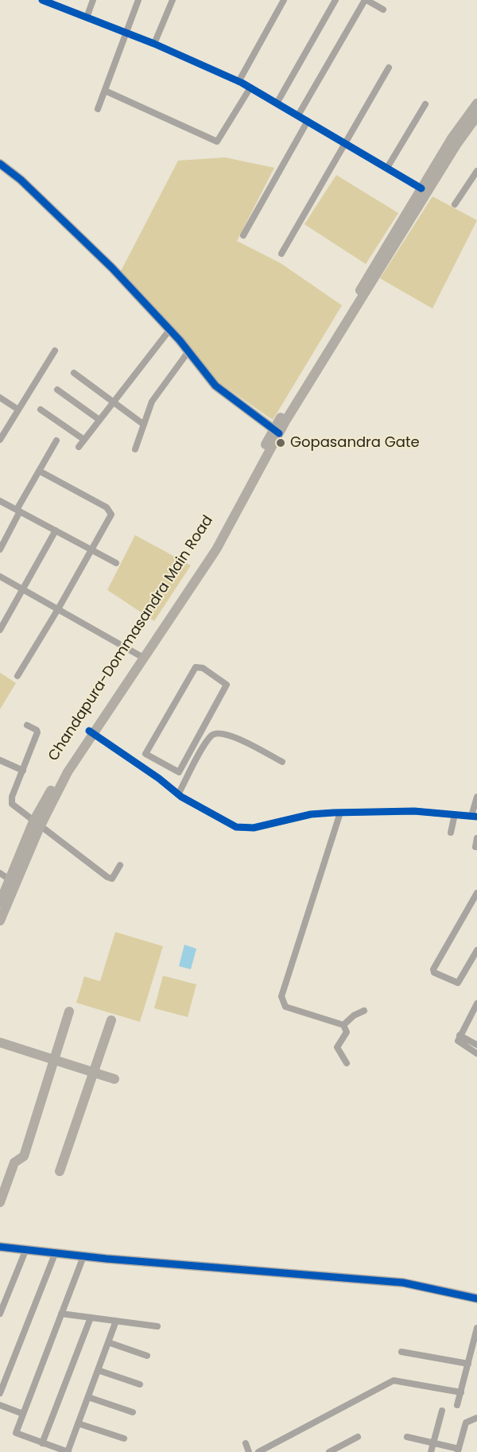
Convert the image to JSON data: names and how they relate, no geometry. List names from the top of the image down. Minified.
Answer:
{"streets":{"main road":["Chandapura-Dommasandra Main Road"]},"places":["Gopasandra Gate"]}
